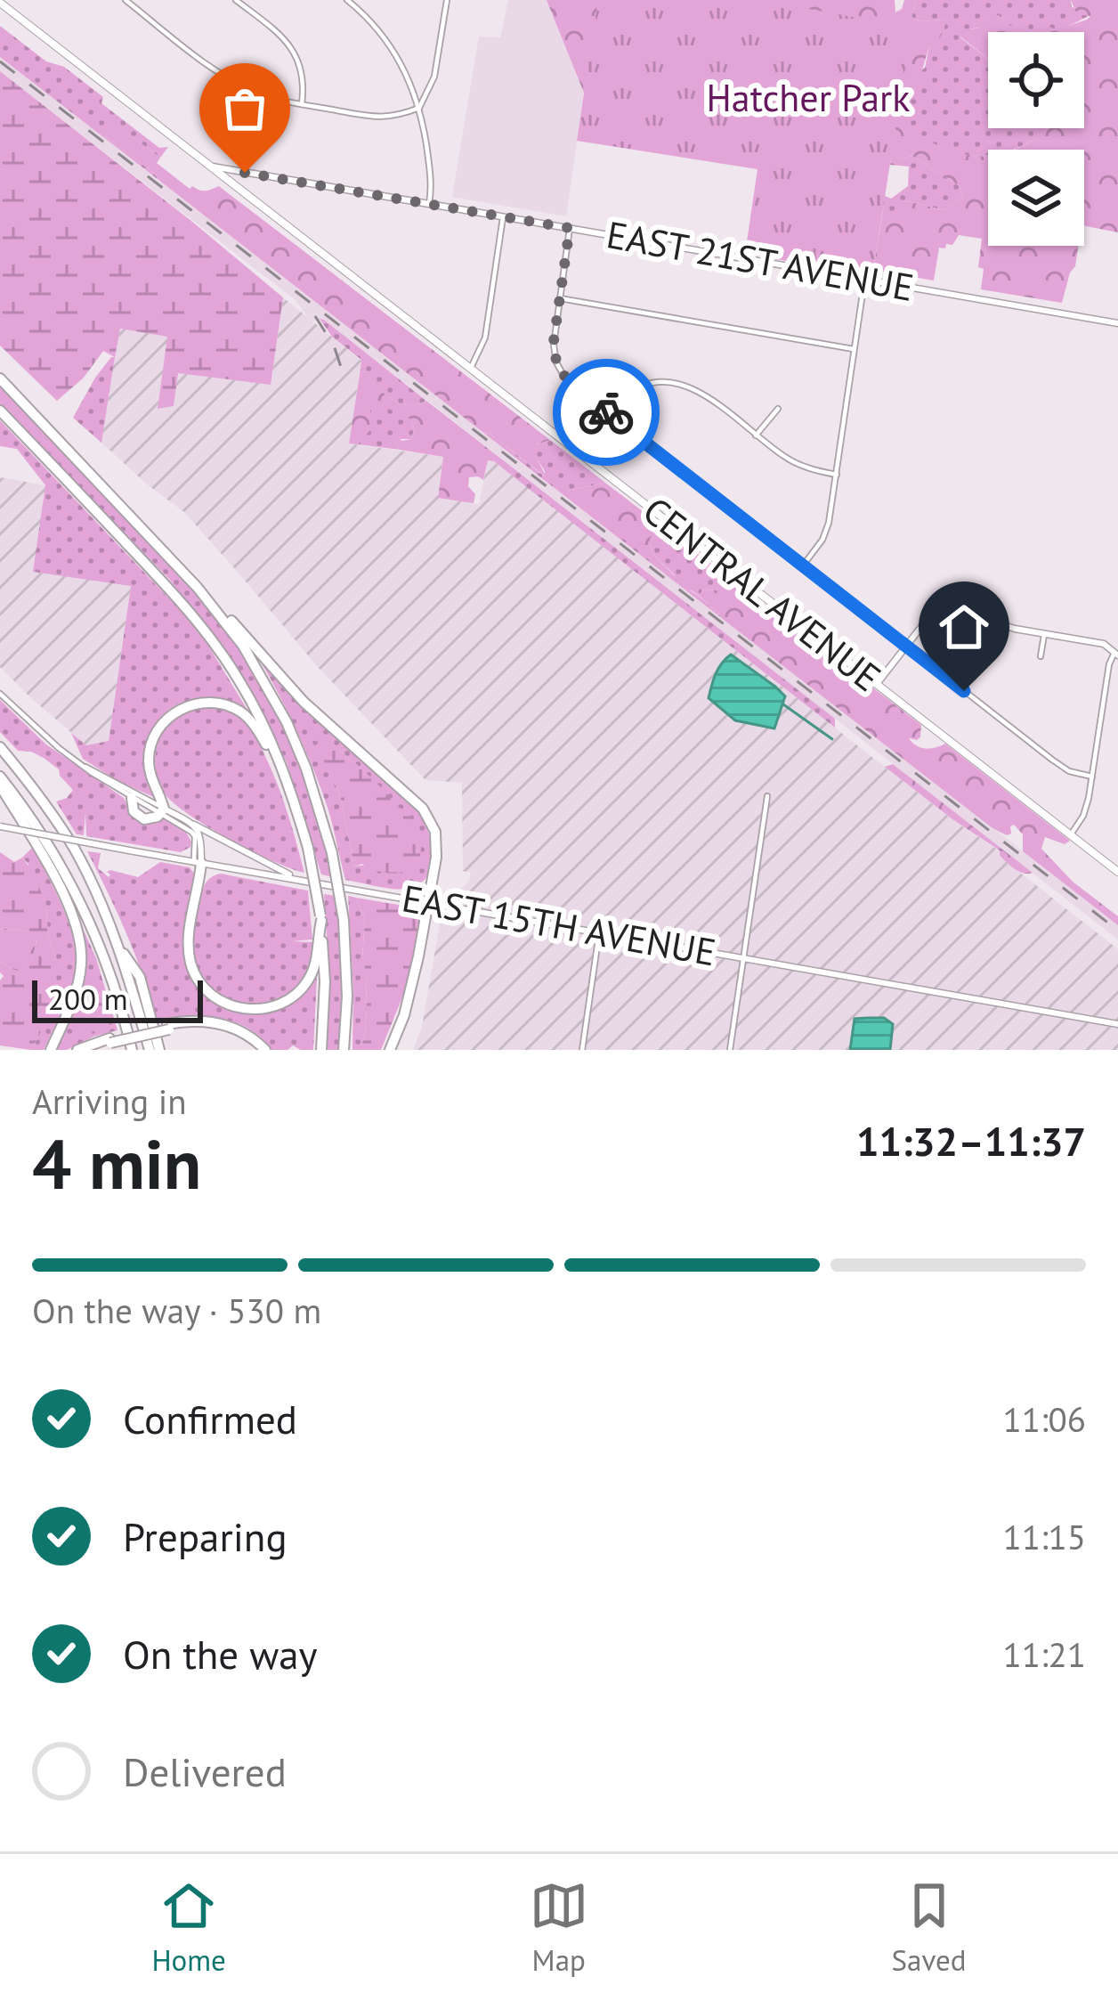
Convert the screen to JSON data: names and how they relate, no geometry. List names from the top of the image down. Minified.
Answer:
{"streets":{"main road":["CENTRAL AVENUE"],"street":["EAST 21ST AVENUE","EAST 15TH AVENUE"]},"crossings":[["EAST 21ST AVENUE","CENTRAL AVENUE"]],"parks":["Hatcher Park"],"scale_bar":"200 m","page":{"scale":"200 m","heading":["4 min","Arriving in","11:32–11:37"],"bar":"On the way · 530 m","list":[["Confirmed","11:06"],["Preparing","11:15"],["On the way","11:21"],"Delivered"],"tabs":["Home","Map","Saved"]}}
